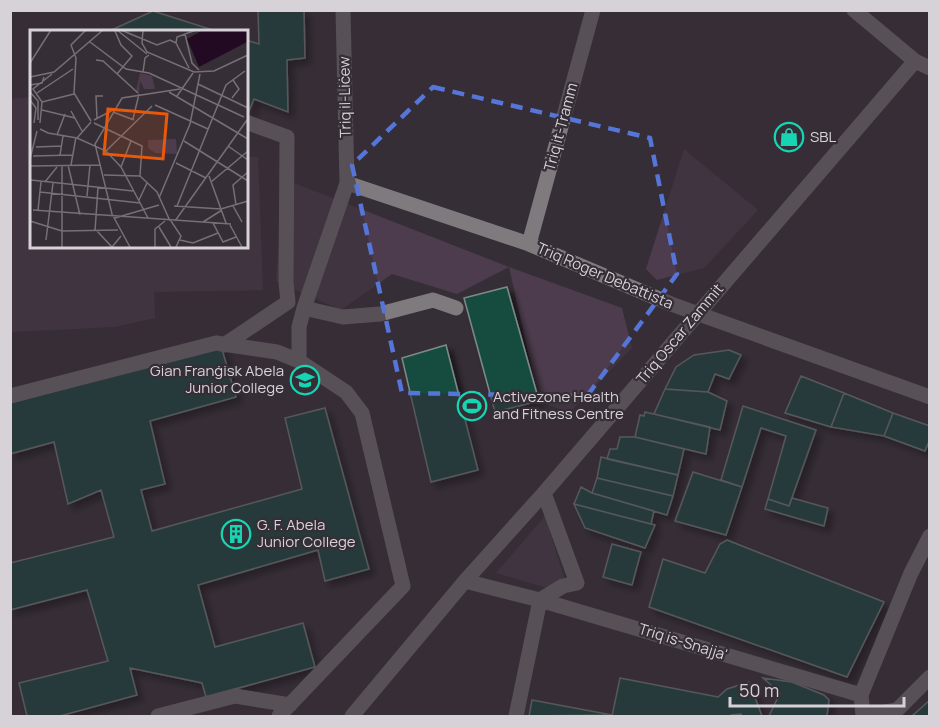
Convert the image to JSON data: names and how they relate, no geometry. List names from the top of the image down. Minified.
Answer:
{"streets":{"street":["Triq il-Liċew","Triq it-Tramm","Triq Roger Debattista","Triq Oscar Zammit","Triq is-Snajja'"]},"crossings":[["Triq il-Liċew","Triq Roger Debattista"],["Triq it-Tramm","Triq Roger Debattista"],["Triq Roger Debattista","Triq Oscar Zammit"],["Triq Oscar Zammit","Triq is-Snajja'"]],"places":{"shop":["SBL"],"school or university":["Gian Franġisk Abela Junior College"],"sports":["Activezone Health and Fitness Centre"],"building":["G. F. Abela Junior College"]},"scale_bar":"50 m"}
